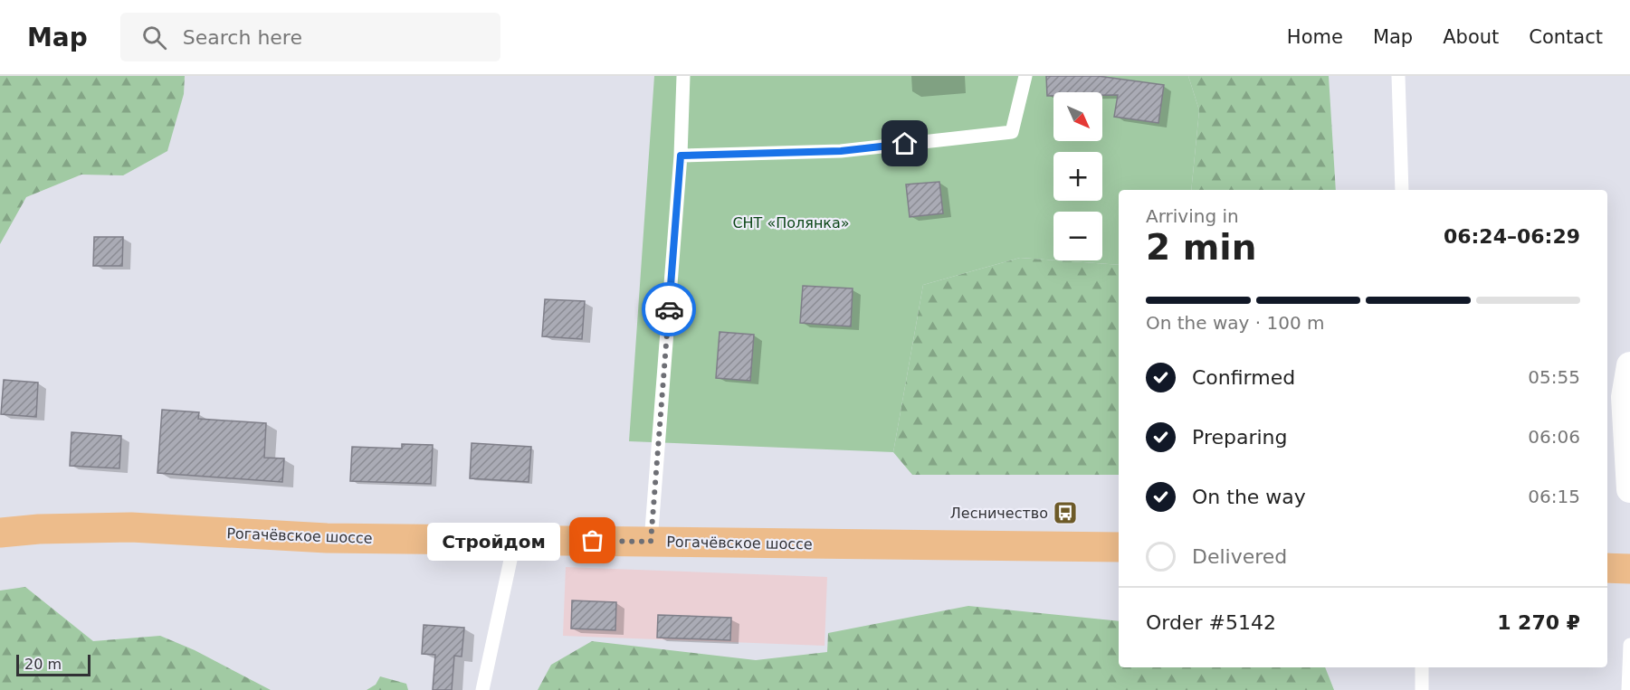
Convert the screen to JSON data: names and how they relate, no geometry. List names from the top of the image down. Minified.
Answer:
{"streets":{"main road":["Рогачёвское шоссе"]},"parks":["СНТ «Полянка»"],"places":{"bus stop":["Лесничество"],"other":["Стройдом"]},"scale_bar":"20 m","north":"bottom right","page":{"header":"Map","search":"Search here","nav":["Home","Map","About","Contact"],"map_buttons":["+","−"],"heading":["2 min","Arriving in","06:24–06:29"],"panel":["Order #5142","1 270 ₽"],"bar":"On the way · 100 m","list":[["Confirmed","05:55"],["Preparing","06:06"],["On the way","06:15"],"Delivered"],"bubble":"Стройдом","scale":"20 m"}}
